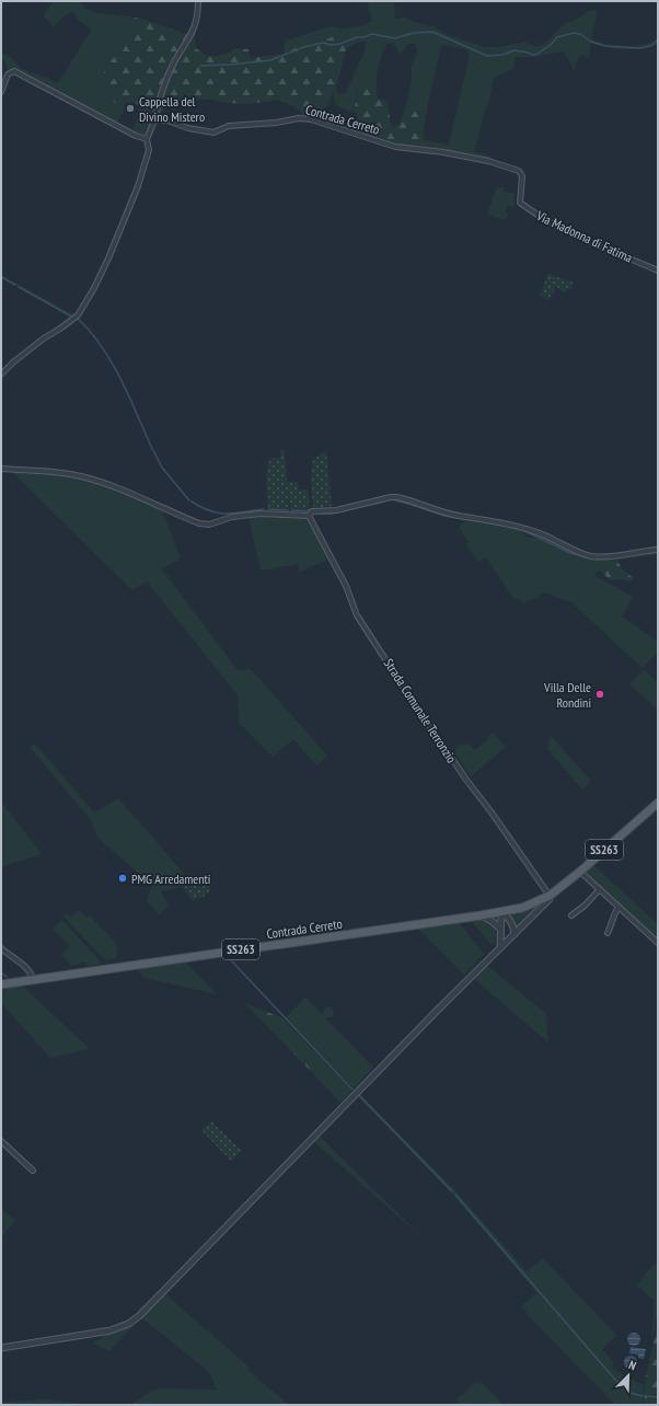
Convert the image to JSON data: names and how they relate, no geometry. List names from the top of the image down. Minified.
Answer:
{"streets":{"main road":["Contrada Cerreto","SS263"],"street":["Via Madonna di Fatima","Strada Comunale Terronzio"]},"crossings":[["Contrada Cerreto","Via Madonna di Fatima"],["Contrada Cerreto","SS263"],["Strada Comunale Terronzio","SS263"]],"places":["Cappella del Divino Mistero","Villa Delle Rondini","PMG Arredamenti"],"north":"top right"}
